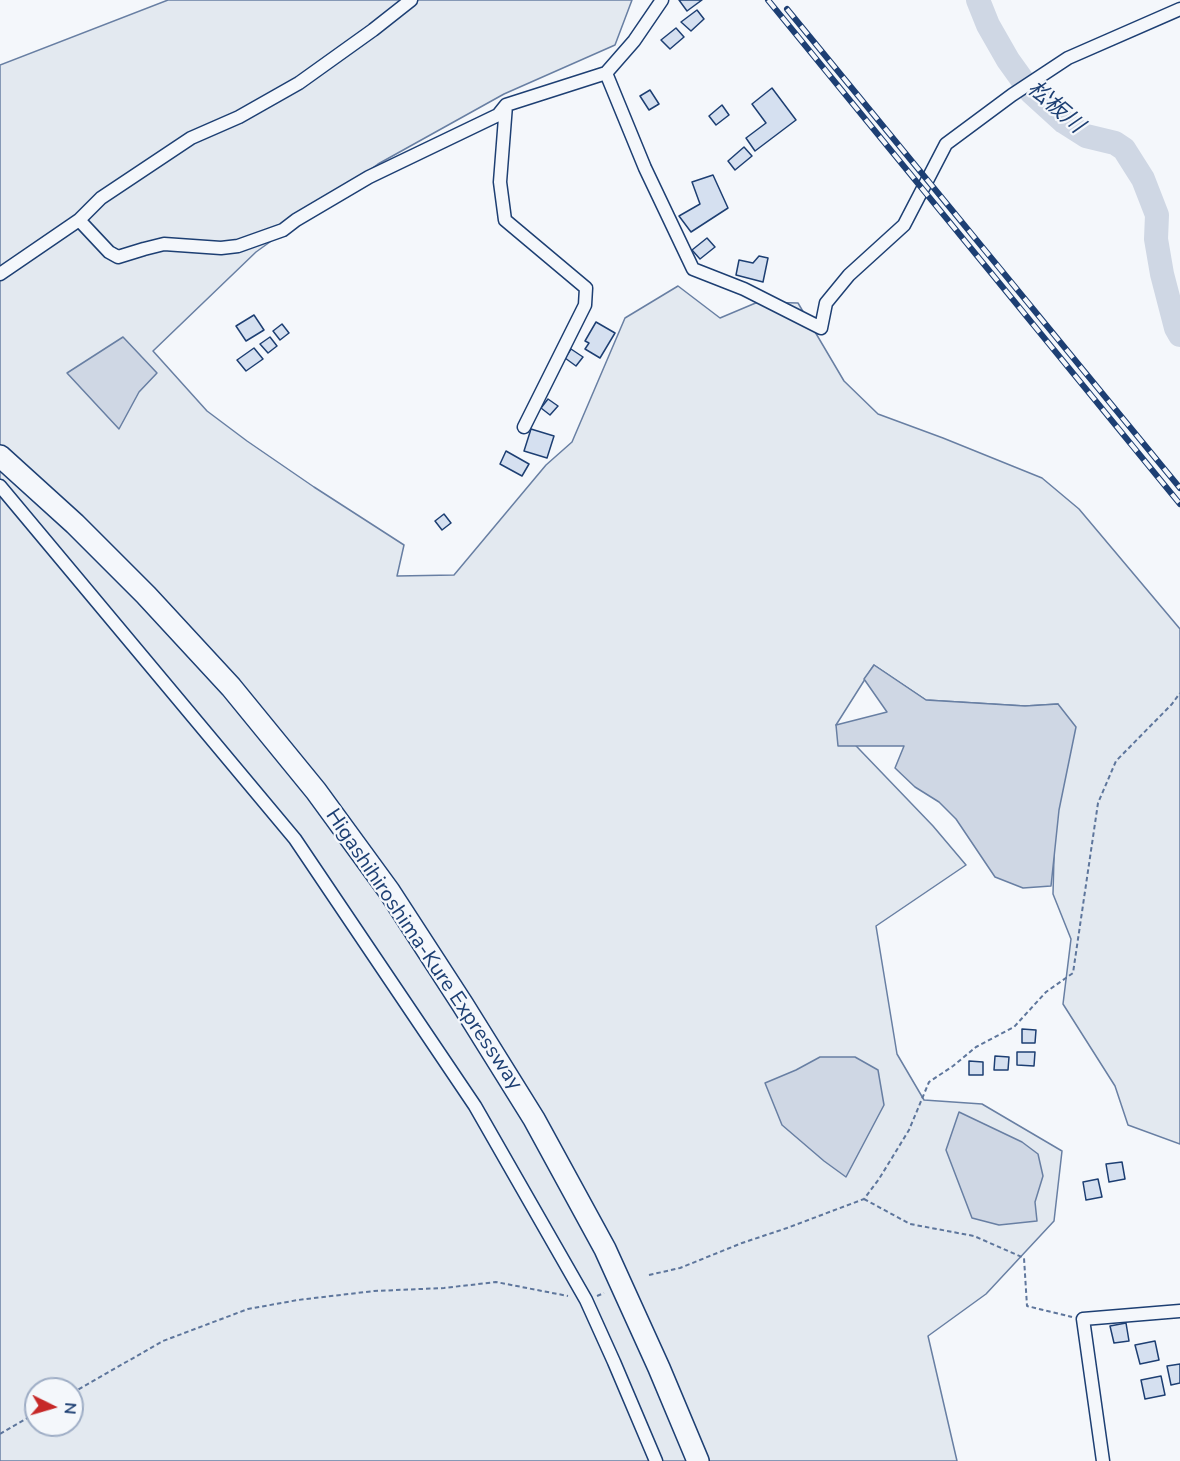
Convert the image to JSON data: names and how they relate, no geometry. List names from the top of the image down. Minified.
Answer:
{"streets":{"highway":["Higashihiroshima-Kure Expressway"]},"water":["松板川"],"north":"right"}
